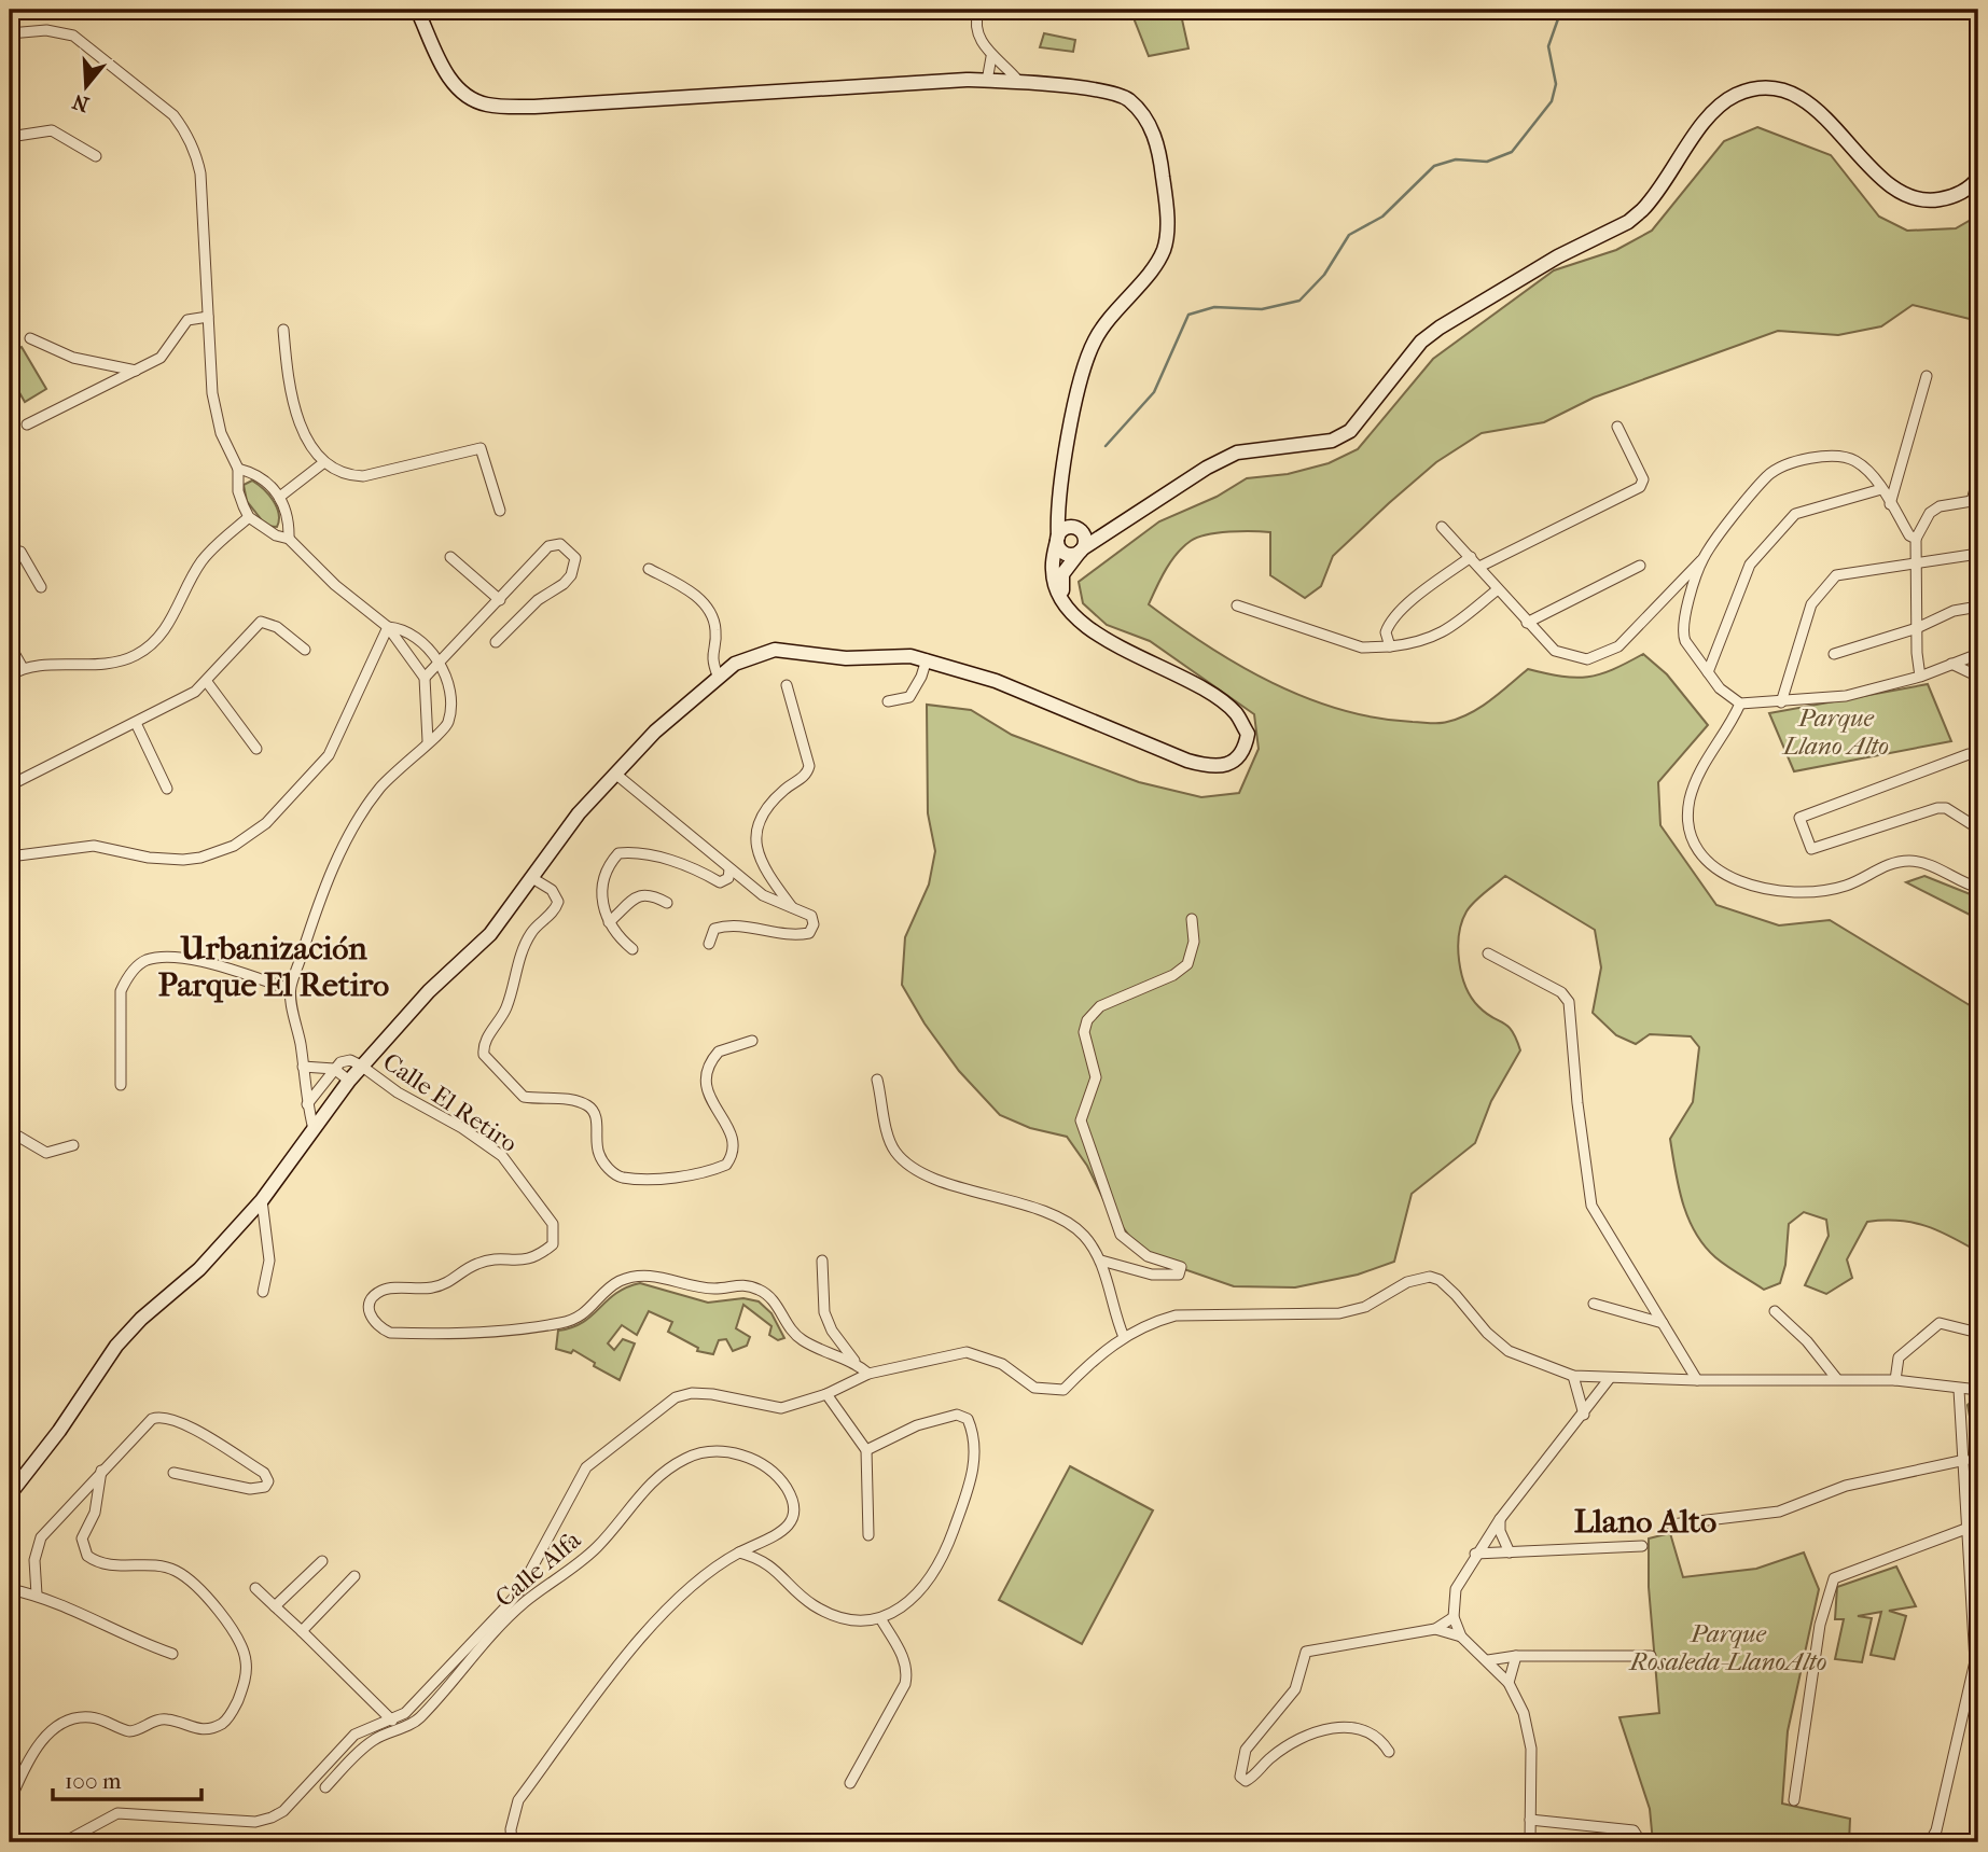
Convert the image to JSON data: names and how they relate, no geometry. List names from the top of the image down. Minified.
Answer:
{"streets":{"street":["Calle El Retiro","Calle Alfa"]},"districts":["Urbanización Parque El Retiro","Llano Alto"],"parks":["Parque Llano Alto","Parque Rosaleda-LlanoAlto"],"scale_bar":"100 m","north":"bottom"}
